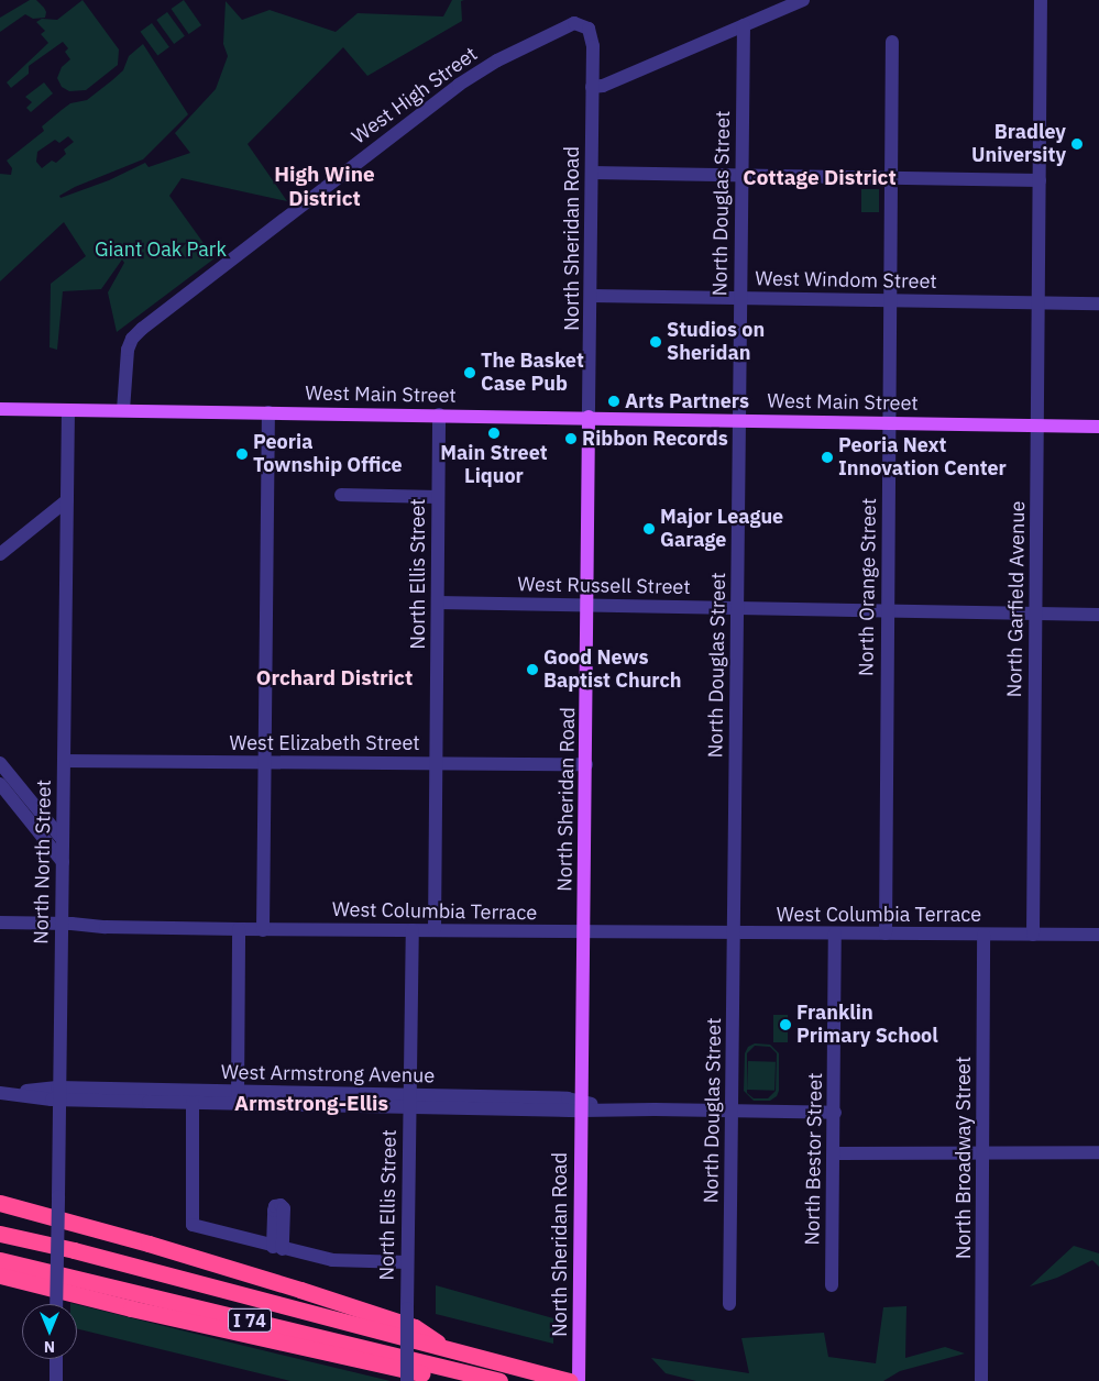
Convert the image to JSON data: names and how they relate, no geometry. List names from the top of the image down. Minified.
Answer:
{"streets":{"highway":["I 74"],"main road":["North Sheridan Road","West Main Street"],"street":["West High Street","North Douglas Street","West Windom Street","North Ellis Street","West Russell Street","North Orange Street","North Garfield Avenue","West Elizabeth Street","North North Street","West Columbia Terrace","West Armstrong Avenue","North Broadway Street","North Bestor Street"]},"crossings":[["West High Street","North Sheridan Road"],["West High Street","West Main Street"],["North Douglas Street","West Windom Street"],["North Douglas Street","West Main Street"],["North Douglas Street","West Russell Street"],["North Douglas Street","West Columbia Terrace"],["North Douglas Street","West Armstrong Avenue"],["North Sheridan Road","West Windom Street"],["North Sheridan Road","West Main Street"],["North Sheridan Road","West Russell Street"],["North Sheridan Road","West Elizabeth Street"],["North Sheridan Road","West Columbia Terrace"],["North Sheridan Road","West Armstrong Avenue"],["West Windom Street","North Orange Street"],["West Windom Street","North Garfield Avenue"],["West Main Street","North Ellis Street"],["West Main Street","North Orange Street"],["West Main Street","North Garfield Avenue"],["West Main Street","North North Street"],["North Ellis Street","West Russell Street"],["North Ellis Street","West Elizabeth Street"],["North Ellis Street","West Columbia Terrace"],["North Ellis Street","West Armstrong Avenue"],["West Russell Street","North Orange Street"],["West Russell Street","North Garfield Avenue"],["North Orange Street","West Columbia Terrace"],["North Garfield Avenue","West Columbia Terrace"],["West Elizabeth Street","North North Street"],["North North Street","West Columbia Terrace"],["North North Street","West Armstrong Avenue"],["West Columbia Terrace","North Broadway Street"],["West Columbia Terrace","North Bestor Street"],["West Armstrong Avenue","North Bestor Street"]],"districts":["High Wine District","Cottage District","Orchard District","Armstrong-Ellis"],"parks":["Giant Oak Park"],"places":["Bradley University","Studios on Sheridan","The Basket Case Pub","Arts Partners","Main Street Liquor","Ribbon Records","Peoria Township Office","Peoria Next Innovation Center","Major League Garage","Good News Baptist Church","Franklin Primary School"],"north":"bottom"}
